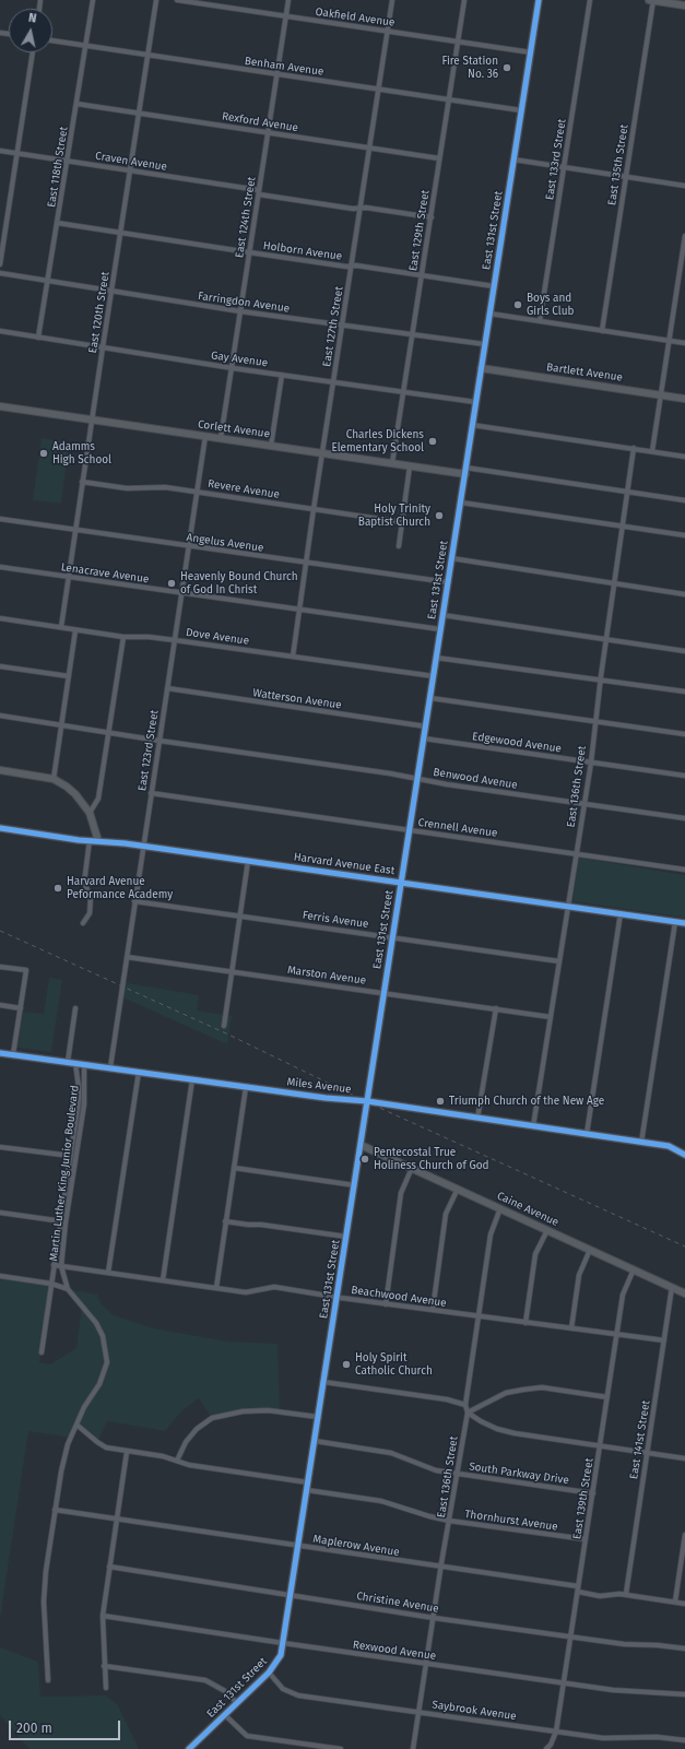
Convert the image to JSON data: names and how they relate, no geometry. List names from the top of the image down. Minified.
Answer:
{"streets":{"main road":["Miles Avenue"],"street":["Oakfield Avenue","Benham Avenue","Rexford Avenue","East 133rd Street","Craven Avenue","East 135th Street","East 118th Street","East 124th Street","East 129th Street","East 131st Street","Holborn Avenue","Farringdon Avenue","East 120th Street","East 127th Street","Gay Avenue","Bartlett Avenue","Corlett Avenue","Revere Avenue","Angelus Avenue","Lenacrave Avenue","Dove Avenue","Watterson Avenue","Edgewood Avenue","East 123rd Street","Benwood Avenue","East 136th Street","Crennell Avenue","Harvard Avenue East","Ferris Avenue","Marston Avenue","Martin Luther King Junior Boulevard","Caine Avenue","Beachwood Avenue","East 141st Street","South Parkway Drive","East 139th Street","Thornhurst Avenue","Maplerow Avenue","Christine Avenue","Rexwood Avenue","Saybrook Avenue"]},"crossings":[["Oakfield Avenue","East 124th Street"],["Oakfield Avenue","East 129th Street"],["Oakfield Avenue","East 131st Street"],["Oakfield Avenue","East 127th Street"],["Benham Avenue","East 118th Street"],["Benham Avenue","East 124th Street"],["Benham Avenue","East 129th Street"],["Benham Avenue","East 131st Street"],["Benham Avenue","East 120th Street"],["Benham Avenue","East 127th Street"],["Rexford Avenue","East 118th Street"],["Rexford Avenue","East 124th Street"],["Rexford Avenue","East 129th Street"],["Rexford Avenue","East 120th Street"],["Rexford Avenue","East 127th Street"],["Craven Avenue","East 118th Street"],["Craven Avenue","East 124th Street"],["Craven Avenue","East 129th Street"],["Craven Avenue","East 120th Street"],["Craven Avenue","East 127th Street"],["East 118th Street","Holborn Avenue"],["East 118th Street","Farringdon Avenue"],["East 118th Street","Gay Avenue"],["East 124th Street","Holborn Avenue"],["East 124th Street","Farringdon Avenue"],["East 124th Street","Gay Avenue"],["East 124th Street","Corlett Avenue"],["East 129th Street","Holborn Avenue"],["East 129th Street","Farringdon Avenue"],["East 129th Street","Gay Avenue"],["East 129th Street","Corlett Avenue"],["East 131st Street","Holborn Avenue"],["East 131st Street","Farringdon Avenue"],["East 131st Street","Gay Avenue"],["East 131st Street","Bartlett Avenue"],["East 131st Street","Corlett Avenue"],["East 131st Street","Angelus Avenue"],["East 131st Street","Lenacrave Avenue"],["East 131st Street","Dove Avenue"],["East 131st Street","Watterson Avenue"],["East 131st Street","Edgewood Avenue"],["East 131st Street","Benwood Avenue"],["East 131st Street","Crennell Avenue"],["East 131st Street","Harvard Avenue East"],["East 131st Street","Ferris Avenue"],["East 131st Street","Marston Avenue"],["East 131st Street","Miles Avenue"],["East 131st Street","Caine Avenue"],["East 131st Street","Beachwood Avenue"],["East 131st Street","South Parkway Drive"],["East 131st Street","Thornhurst Avenue"],["East 131st Street","Maplerow Avenue"],["East 131st Street","Christine Avenue"],["East 131st Street","Rexwood Avenue"],["East 131st Street","Saybrook Avenue"],["Holborn Avenue","East 120th Street"],["Holborn Avenue","East 127th Street"],["Farringdon Avenue","East 120th Street"],["Farringdon Avenue","East 127th Street"],["East 120th Street","Gay Avenue"],["East 120th Street","Corlett Avenue"],["East 120th Street","Revere Avenue"],["East 120th Street","Angelus Avenue"],["East 120th Street","Lenacrave Avenue"],["East 120th Street","Dove Avenue"],["East 127th Street","Gay Avenue"],["East 127th Street","Corlett Avenue"],["East 127th Street","Revere Avenue"],["East 127th Street","Angelus Avenue"],["East 127th Street","Lenacrave Avenue"],["East 127th Street","Dove Avenue"],["Corlett Avenue","East 123rd Street"],["Revere Avenue","East 123rd Street"],["Angelus Avenue","East 123rd Street"],["Lenacrave Avenue","East 123rd Street"],["Dove Avenue","East 123rd Street"],["Watterson Avenue","East 123rd Street"],["Edgewood Avenue","East 136th Street"],["East 123rd Street","Benwood Avenue"],["East 123rd Street","Crennell Avenue"],["East 123rd Street","Harvard Avenue East"],["East 123rd Street","Ferris Avenue"],["East 123rd Street","Marston Avenue"],["East 123rd Street","Miles Avenue"],["Benwood Avenue","East 136th Street"],["East 136th Street","Crennell Avenue"],["East 136th Street","Harvard Avenue East"],["East 136th Street","Ferris Avenue"],["East 136th Street","Marston Avenue"],["East 136th Street","Miles Avenue"],["East 136th Street","Caine Avenue"],["East 136th Street","Beachwood Avenue"],["East 136th Street","South Parkway Drive"],["East 136th Street","Thornhurst Avenue"],["East 136th Street","Maplerow Avenue"],["East 136th Street","Christine Avenue"],["East 136th Street","Rexwood Avenue"],["East 136th Street","Saybrook Avenue"],["Miles Avenue","Martin Luther King Junior Boulevard"],["Martin Luther King Junior Boulevard","Beachwood Avenue"],["Martin Luther King Junior Boulevard","Thornhurst Avenue"],["Martin Luther King Junior Boulevard","Maplerow Avenue"],["Caine Avenue","East 141st Street"],["Caine Avenue","East 139th Street"],["Beachwood Avenue","East 141st Street"],["Beachwood Avenue","East 139th Street"],["South Parkway Drive","East 139th Street"],["East 139th Street","Thornhurst Avenue"],["East 139th Street","Maplerow Avenue"],["East 139th Street","Christine Avenue"],["East 139th Street","Rexwood Avenue"],["East 139th Street","Saybrook Avenue"]],"places":["Fire Station No. 36","Boys and Girls Club","Charles Dickens Elementary School","Adamms High School","Holy Trinity Baptist Church","Heavenly Bound Church of God In Christ","Harvard Avenue Peformance Academy","Triumph Church of the New Age","Pentecostal True Holiness Church of God","Holy Spirit Catholic Church"],"scale_bar":"200 m","north":"top"}
